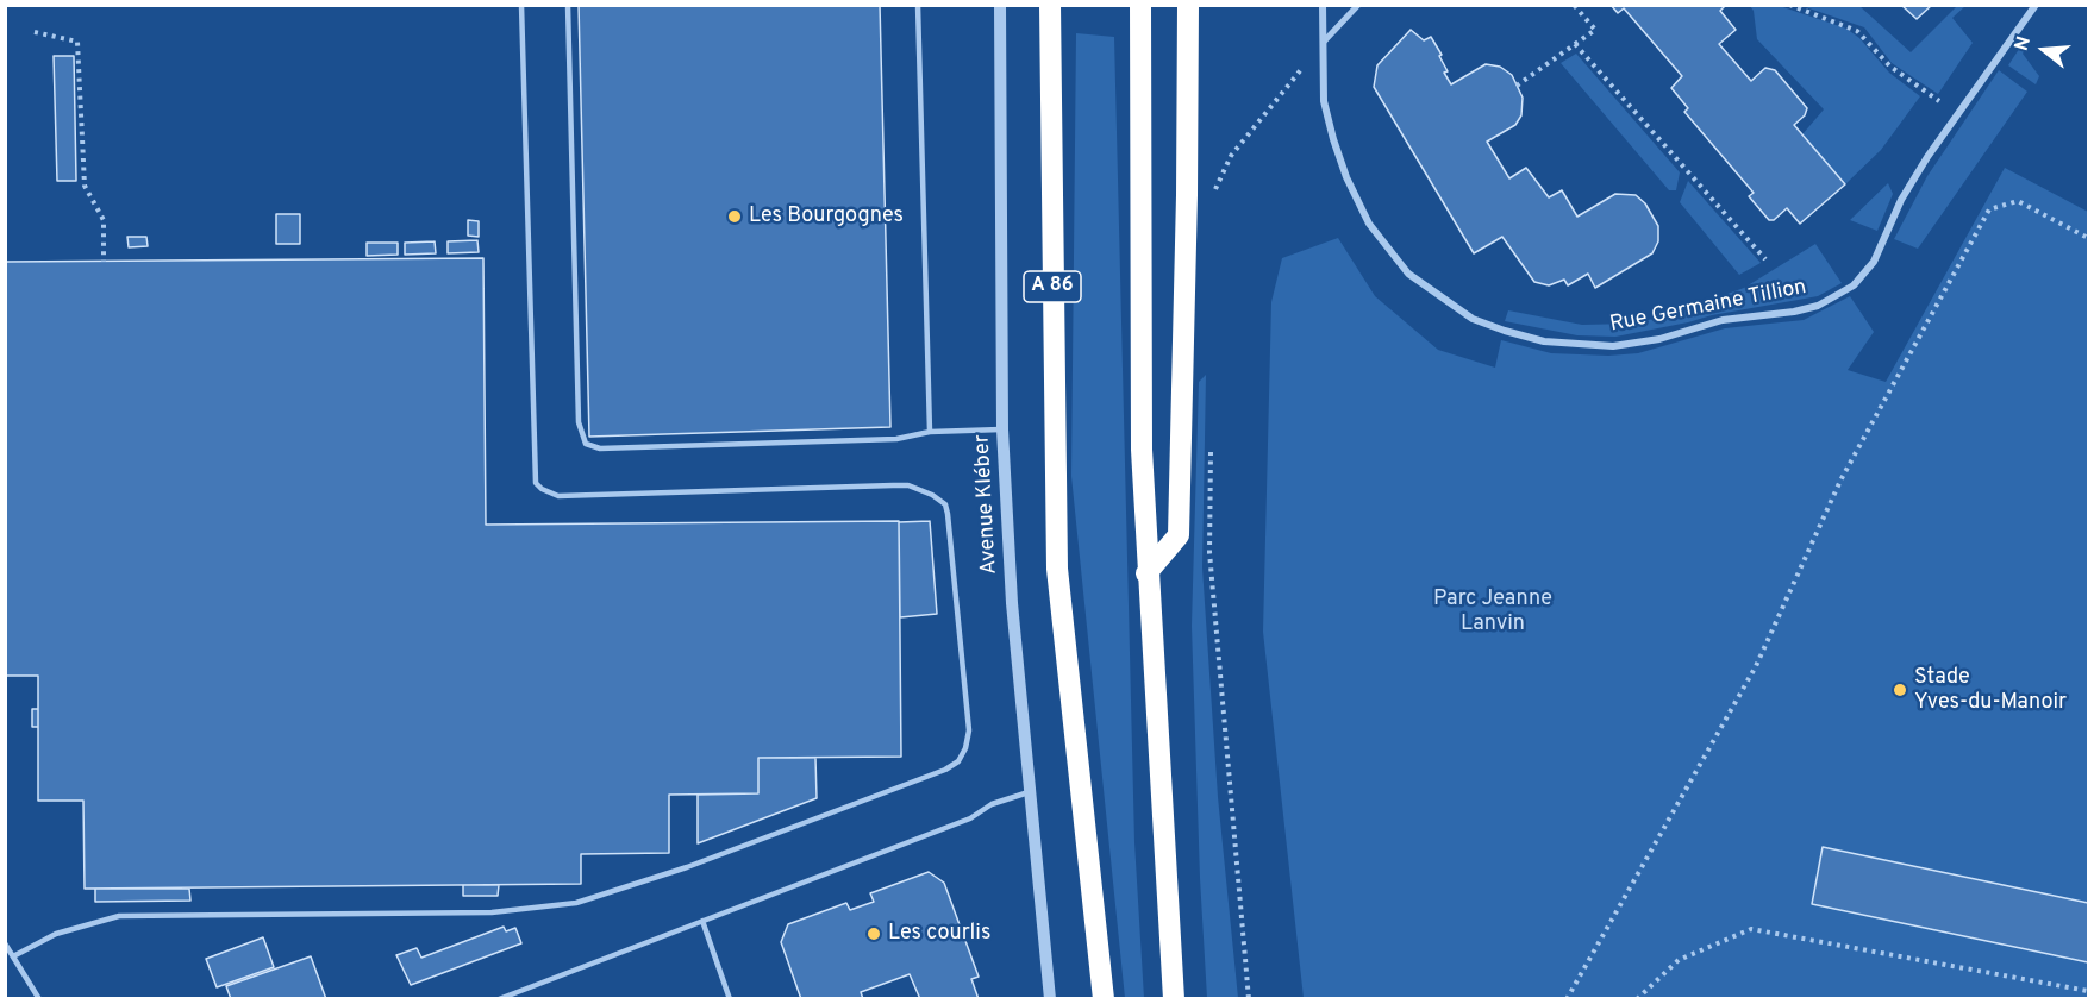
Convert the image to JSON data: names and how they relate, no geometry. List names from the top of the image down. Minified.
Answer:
{"streets":{"highway":["A 86"],"street":["Rue Germaine Tillion","Avenue Kléber"]},"parks":["Parc Jeanne Lanvin"],"places":["Les Bourgognes","Stade Yves-du-Manoir","Les courlis"],"north":"left"}
